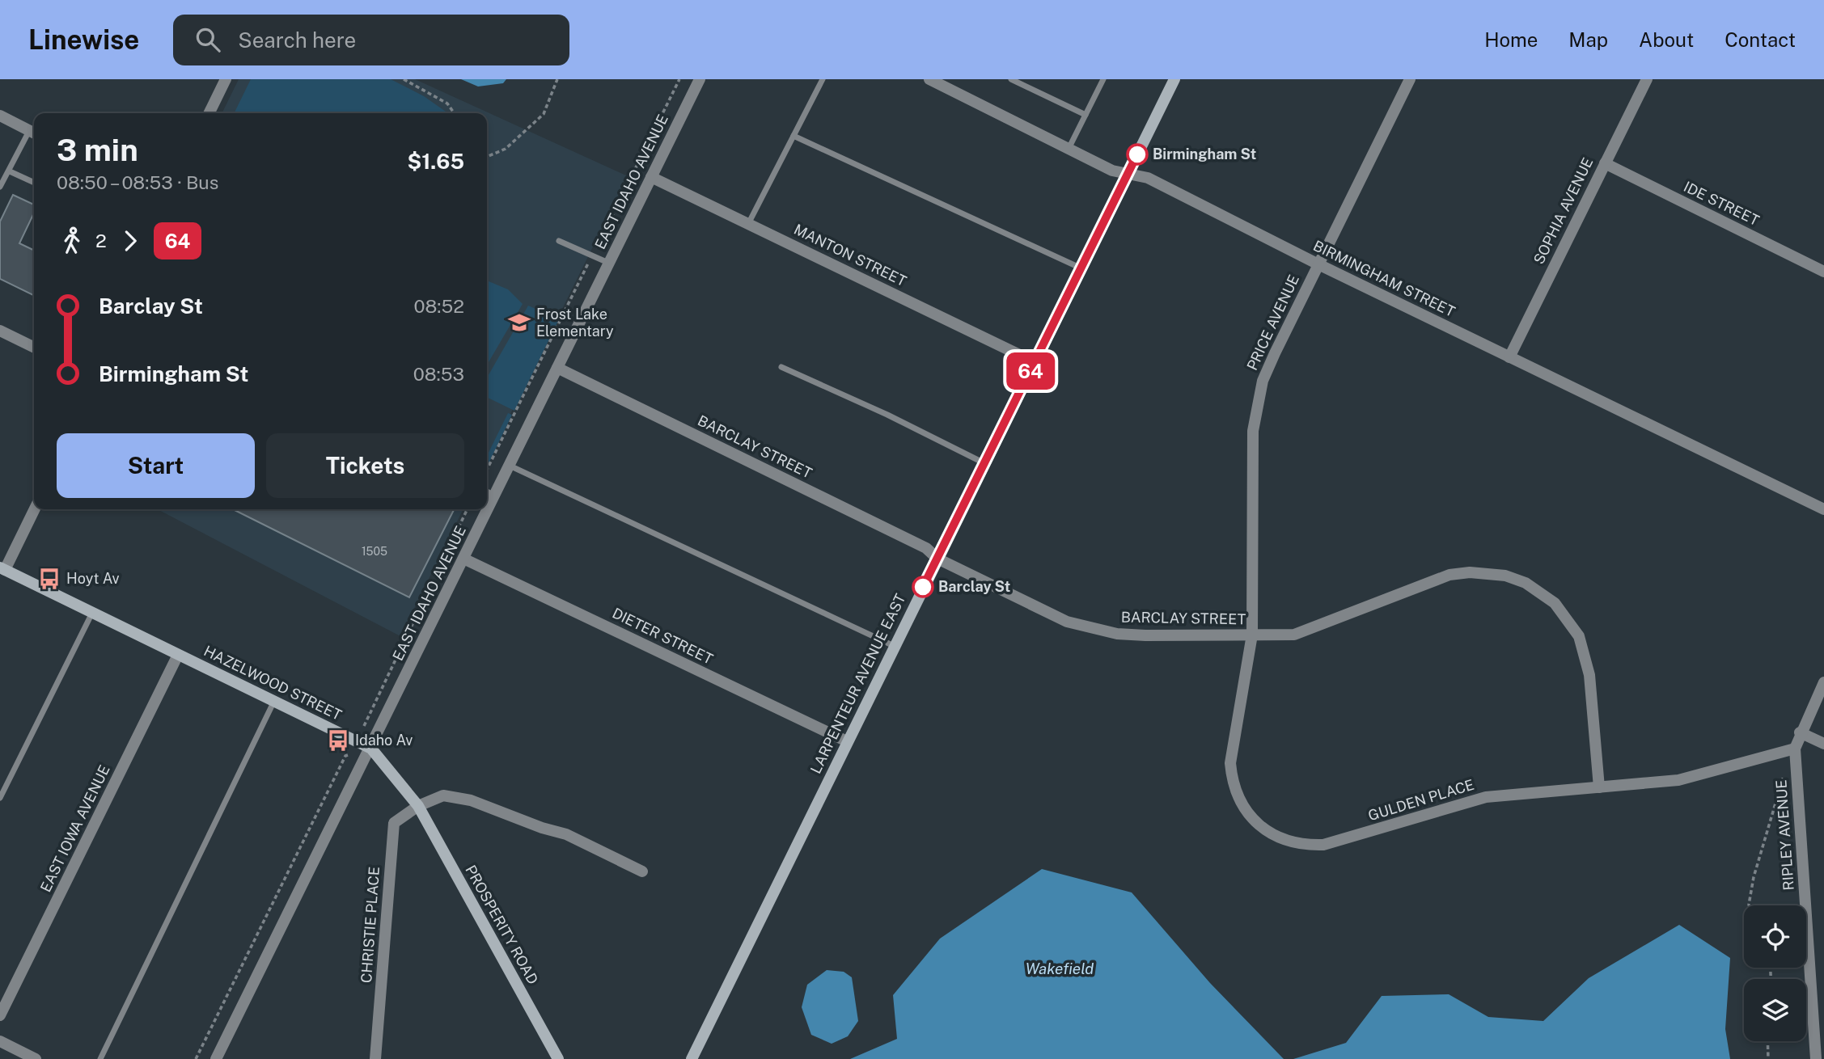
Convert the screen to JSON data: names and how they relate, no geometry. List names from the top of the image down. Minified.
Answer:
{"streets":{"street":["EAST IDAHO AVENUE","IDE STREET","SOPHIA AVENUE","MANTON STREET","BIRMINGHAM STREET","PRICE AVENUE","BARCLAY STREET","DIETER STREET","HAZELWOOD STREET","LARPENTEUR AVENUE EAST","GULDEN PLACE","EAST IOWA AVENUE","RIPLEY AVENUE","CHRISTIE PLACE","PROSPERITY ROAD"]},"crossings":[["EAST IDAHO AVENUE","MANTON STREET"],["EAST IDAHO AVENUE","BARCLAY STREET"],["EAST IDAHO AVENUE","DIETER STREET"],["EAST IDAHO AVENUE","HAZELWOOD STREET"],["IDE STREET","SOPHIA AVENUE"],["SOPHIA AVENUE","BIRMINGHAM STREET"],["MANTON STREET","LARPENTEUR AVENUE EAST"],["BIRMINGHAM STREET","PRICE AVENUE"],["BIRMINGHAM STREET","LARPENTEUR AVENUE EAST"],["PRICE AVENUE","BARCLAY STREET"],["PRICE AVENUE","GULDEN PLACE"],["BARCLAY STREET","LARPENTEUR AVENUE EAST"],["BARCLAY STREET","GULDEN PLACE"],["DIETER STREET","LARPENTEUR AVENUE EAST"],["HAZELWOOD STREET","EAST IOWA AVENUE"],["HAZELWOOD STREET","CHRISTIE PLACE"],["HAZELWOOD STREET","PROSPERITY ROAD"],["GULDEN PLACE","RIPLEY AVENUE"],["CHRISTIE PLACE","PROSPERITY ROAD"]],"water":["Wakefield"],"places":{"other":["Birmingham St","Barclay St"],"school or university":["Frost Lake Elementary"],"bus stop":["Hoyt Av","Idaho Av"]},"lines":["bus line 64"],"house_numbers":["1505"],"page":{"header":"Linewise","search":"Search here","nav":["Home","Map","About","Contact"],"on_map":"64","heading":["3 min","08:50 – 08:53 · Bus","$1.65"],"legs":["2","64"],"list":[{"name":"Barclay St","value":"08:52"},{"name":"Birmingham St","value":"08:53"}],"buttons":["Start","Tickets"]}}
